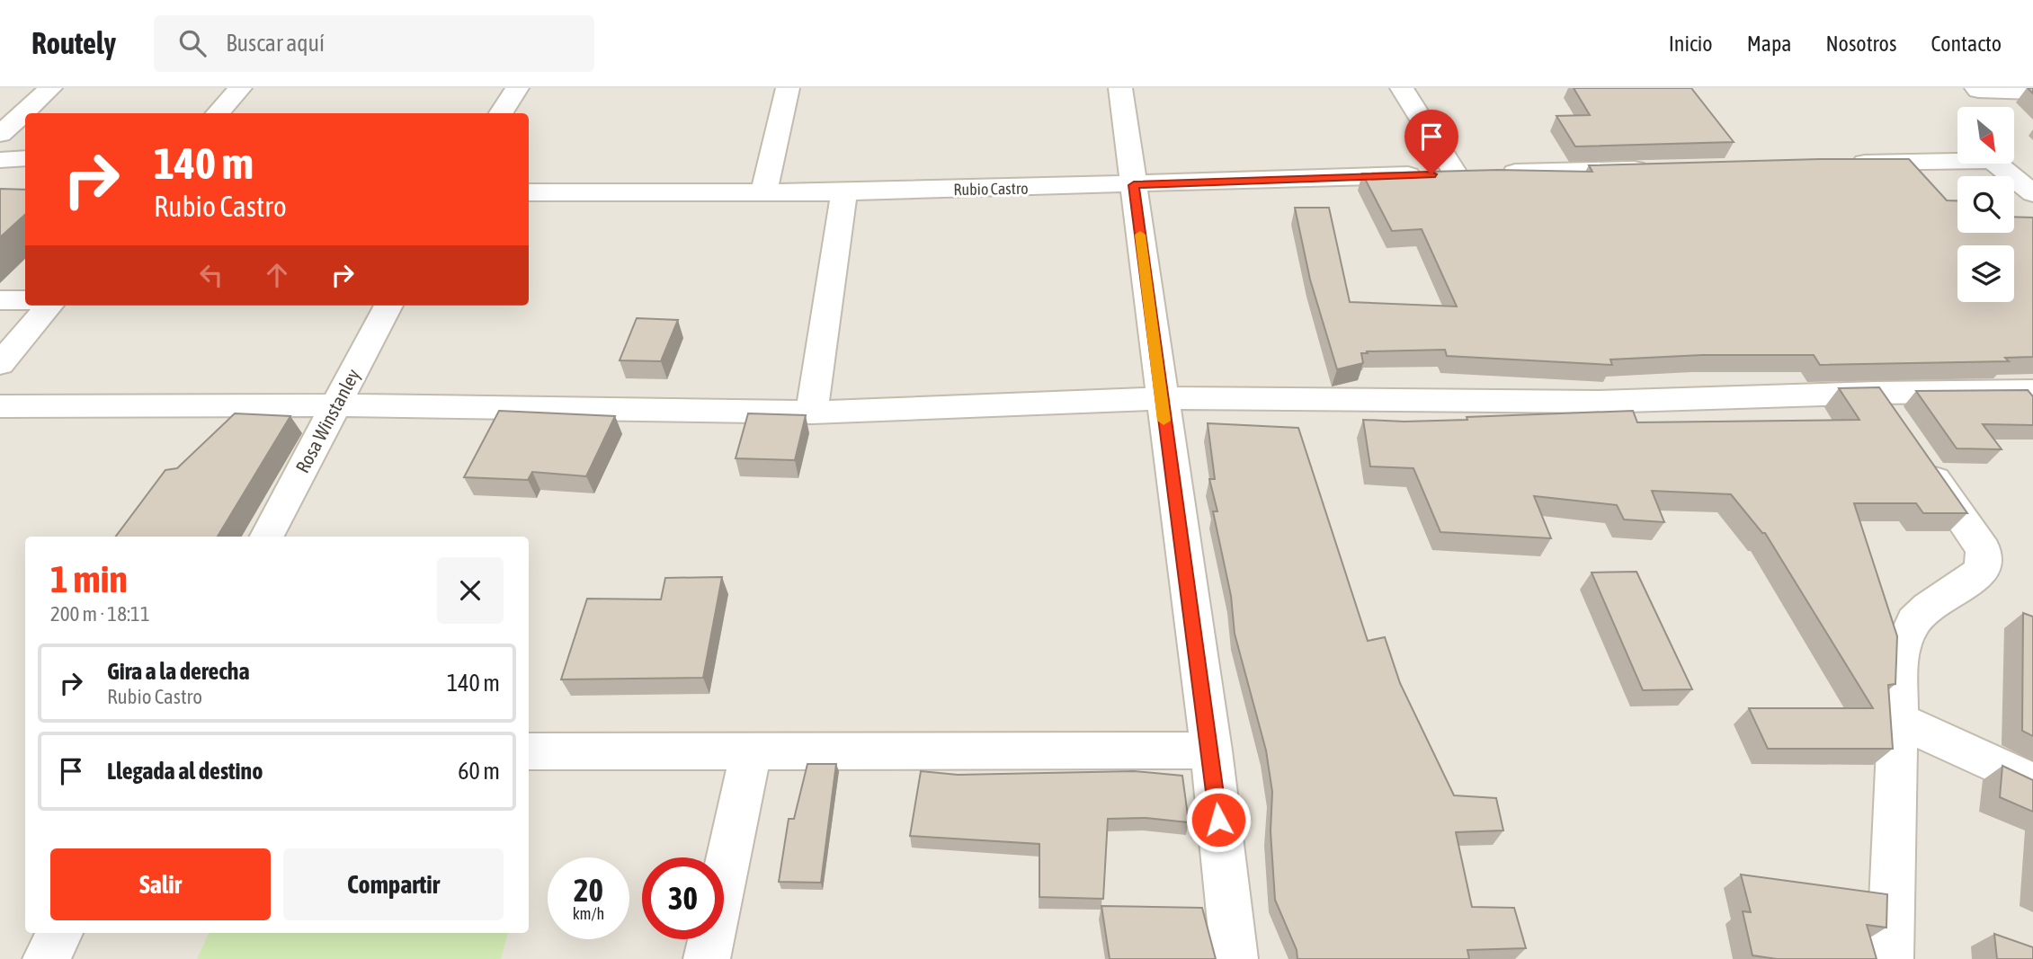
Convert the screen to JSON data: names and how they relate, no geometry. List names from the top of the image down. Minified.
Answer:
{"streets":{"street":["Rubio Castro","Rosa Winstanley"]},"north":"bottom right","page":{"header":"Routely","search":"Buscar aquí","nav":["Inicio","Mapa","Nosotros","Contacto"],"turn":["140 m","Rubio Castro"],"heading":["1 min","200 m · 18:11"],"list":[{"name":"Gira a la derecha","note":"Rubio Castro","value":"140 m"},{"name":"Llegada al destino","value":"60 m"}],"buttons":["Salir","Compartir"],"speed":"20 km/h","limit":"30"}}
